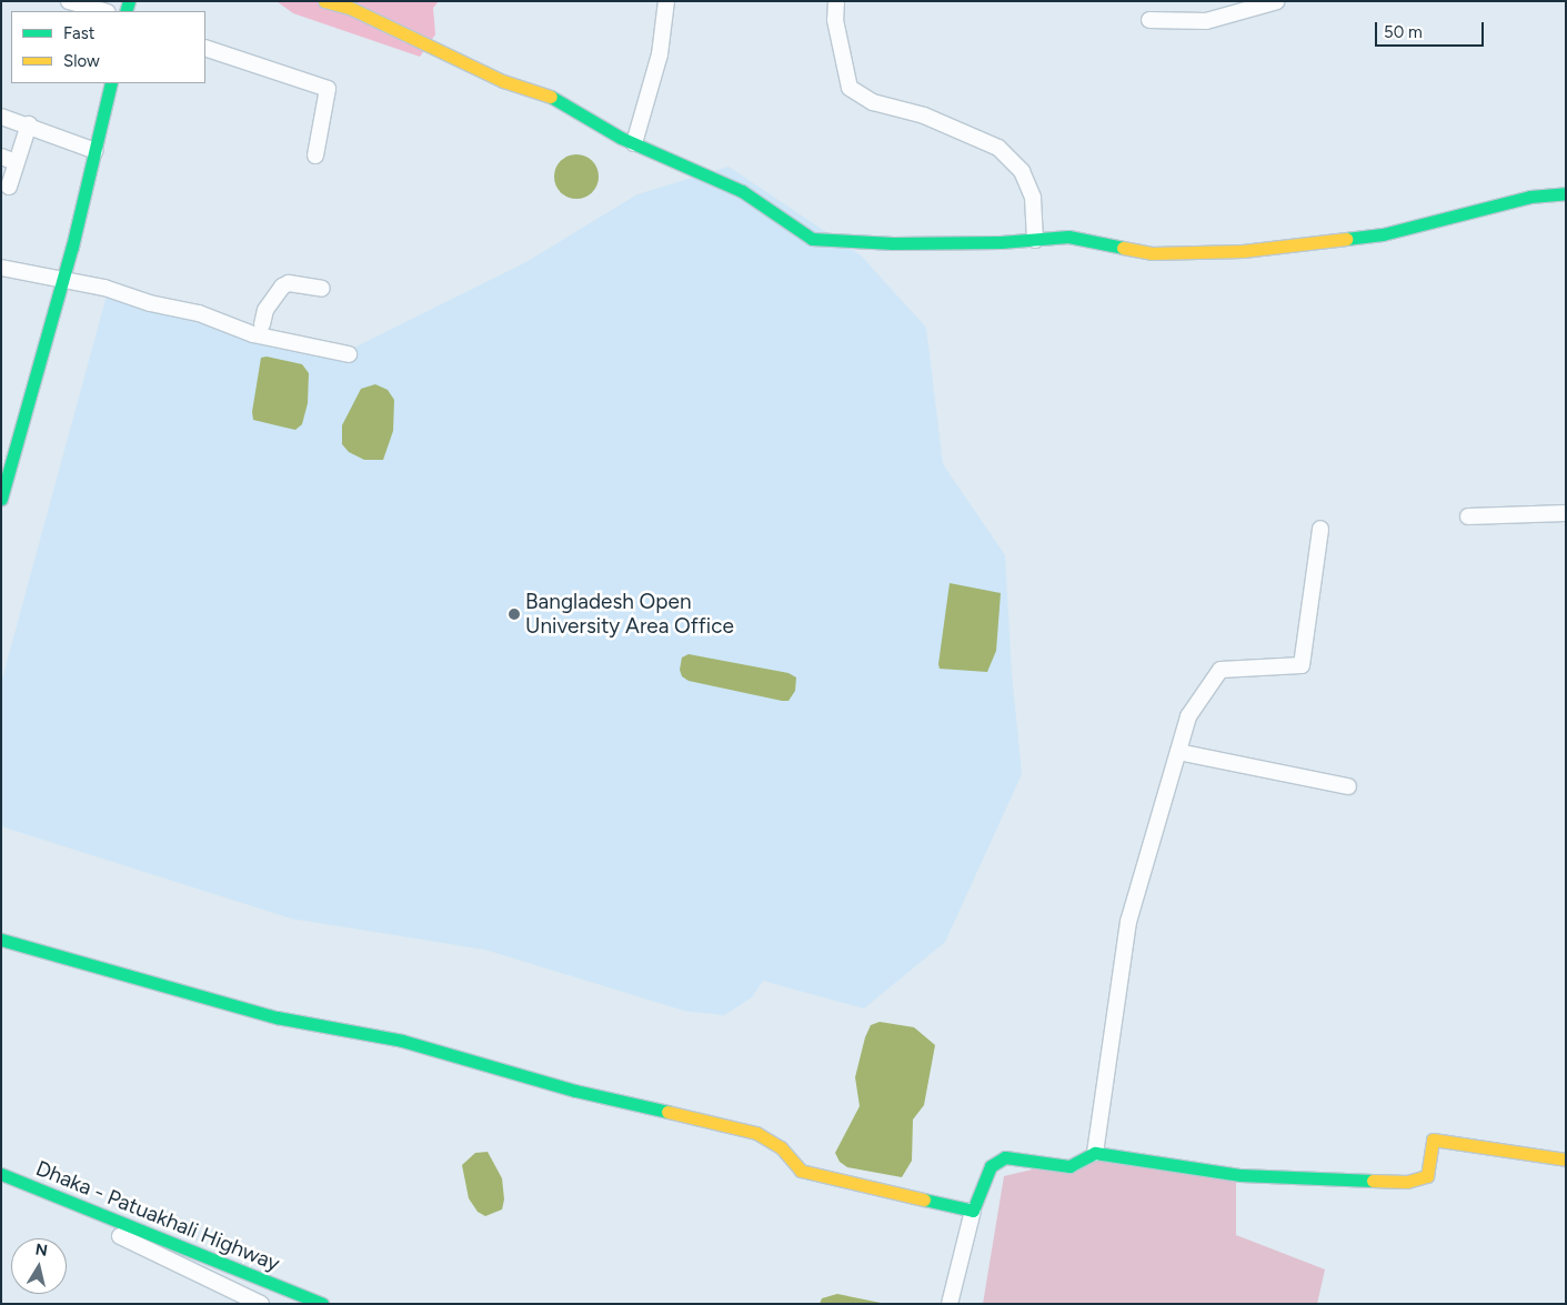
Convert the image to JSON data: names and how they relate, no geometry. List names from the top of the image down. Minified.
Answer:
{"streets":{"main road":["Dhaka - Patuakhali Highway"]},"places":["Bangladesh Open University Area Office"],"legend":["Fast","Slow"],"scale_bar":"50 m","north":"top"}
